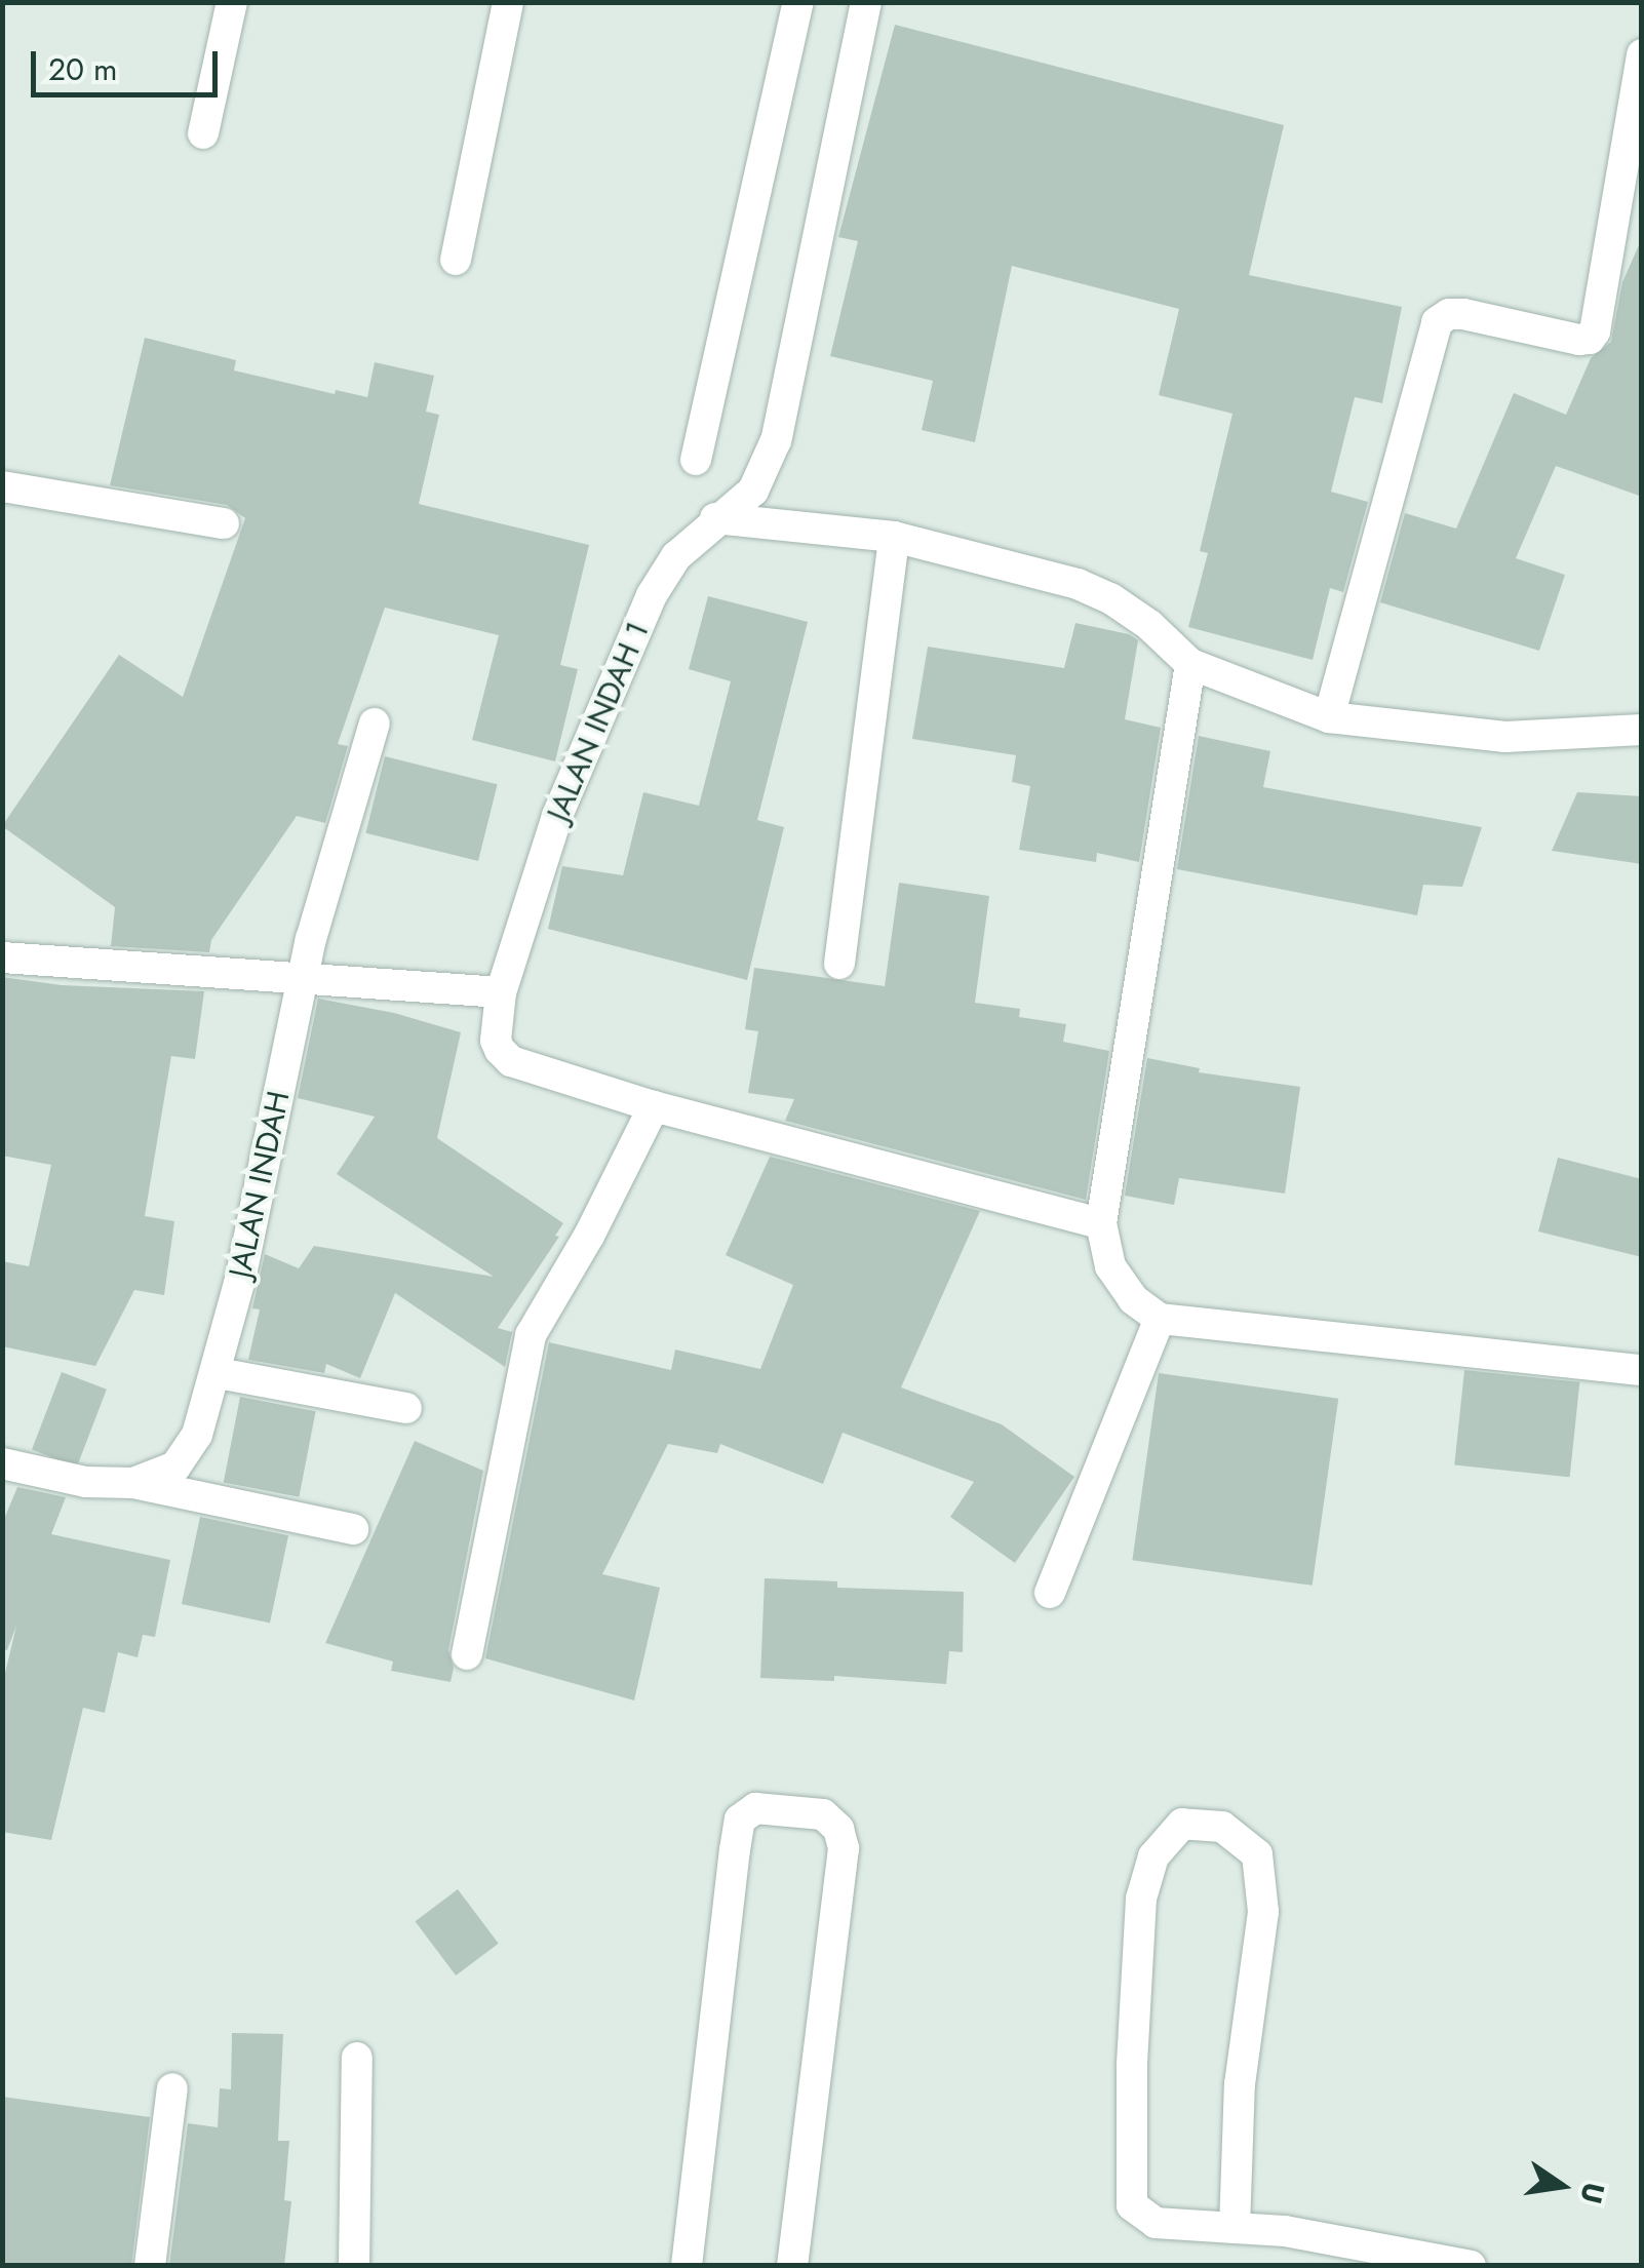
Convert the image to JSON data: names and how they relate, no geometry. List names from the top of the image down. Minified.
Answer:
{"streets":{"street":["JALAN INDAH 1","JALAN INDAH"]},"scale_bar":"20 m","north":"right"}
